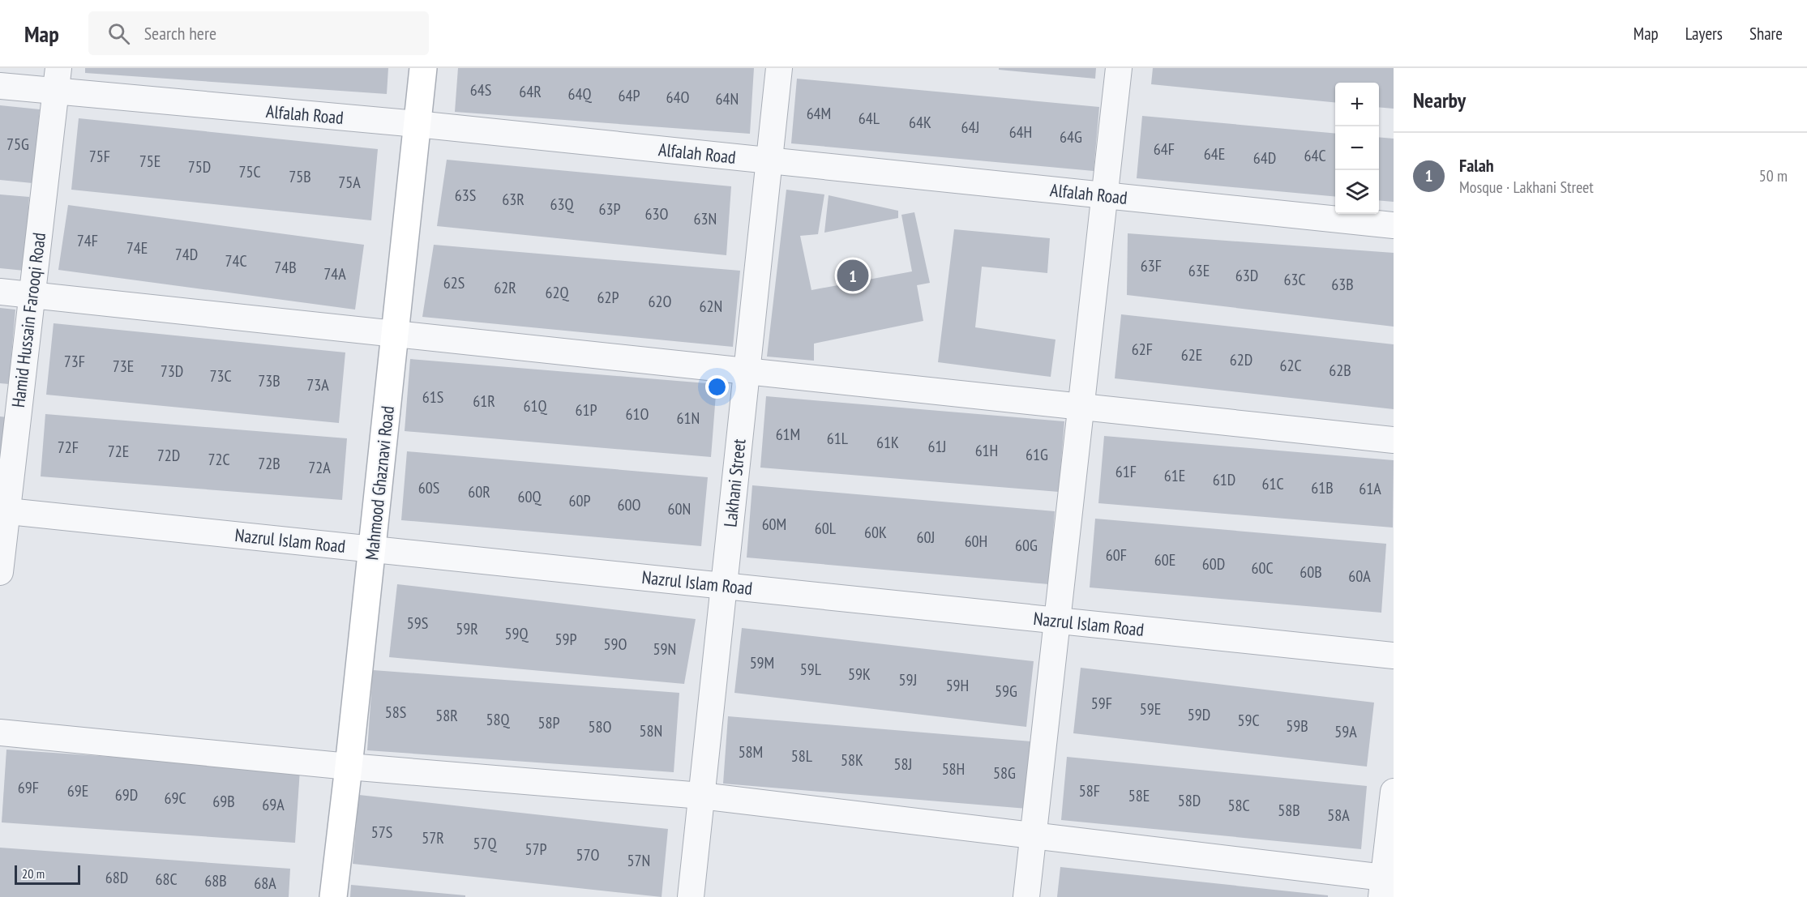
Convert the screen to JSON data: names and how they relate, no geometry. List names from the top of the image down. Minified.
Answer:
{"streets":{"street":["Alfalah Road","Hamid Hussain Farooqi Road","Mahmood Ghaznavi Road","Lakhani Street","Nazrul Islam Road"]},"crossings":[["Alfalah Road","Hamid Hussain Farooqi Road"],["Alfalah Road","Mahmood Ghaznavi Road"],["Alfalah Road","Lakhani Street"],["Hamid Hussain Farooqi Road","Nazrul Islam Road"],["Mahmood Ghaznavi Road","Nazrul Islam Road"],["Lakhani Street","Nazrul Islam Road"]],"house_numbers":["64S","64R","64Q","64P","64O","64N","64M","64L","64K","64J","64H","64G","75G","64F","64E","64C","75F","64D","75E","75D","75C","75B","75A","63S","63R","63Q","63P","63O","63N","74F","74E","74D","74C","63F","74B","63E","74A","63D","63C","62S","63B","62R","62Q","62P","62O","62N","62F","62E","62D","73F","62C","73E","62B","73D","73C","73B","73A","61S","61R","61Q","61P","61O","61N","61M","61L","61K","61J","72F","61H","72E","61G","72D","72C","72B","72A","61F","61E","61D","61C","60S","61B","61A","60R","60Q","60P","60O","60N","60M","60L","60K","60J","60H","60G","60F","60E","60D","60C","60B","60A","59S","59R","59Q","59P","59O","59N","59M","59L","59K","59J","59H","59G","59F","59E","58S","59D","58R","58Q","59C","58P","59B","58O","58N","59A","58M","58L","58K","58J","58H","58G","69F","69E","58F","69D","58E","69C","58D","69B","69A","58C","58B","58A","57S","57R","57Q","57P","57O","57N","68D","68C","68B","68A"],"scale_bar":"20 m","page":{"header":"Map","search":"Search here","nav":["Map","Layers","Share"],"heading":"Nearby","map_buttons":["+","−"],"list":[{"mark":"1","name":"Falah","note":"Mosque · Lakhani Street","value":"50 m"}],"pins":"1","scale":"20 m"}}
